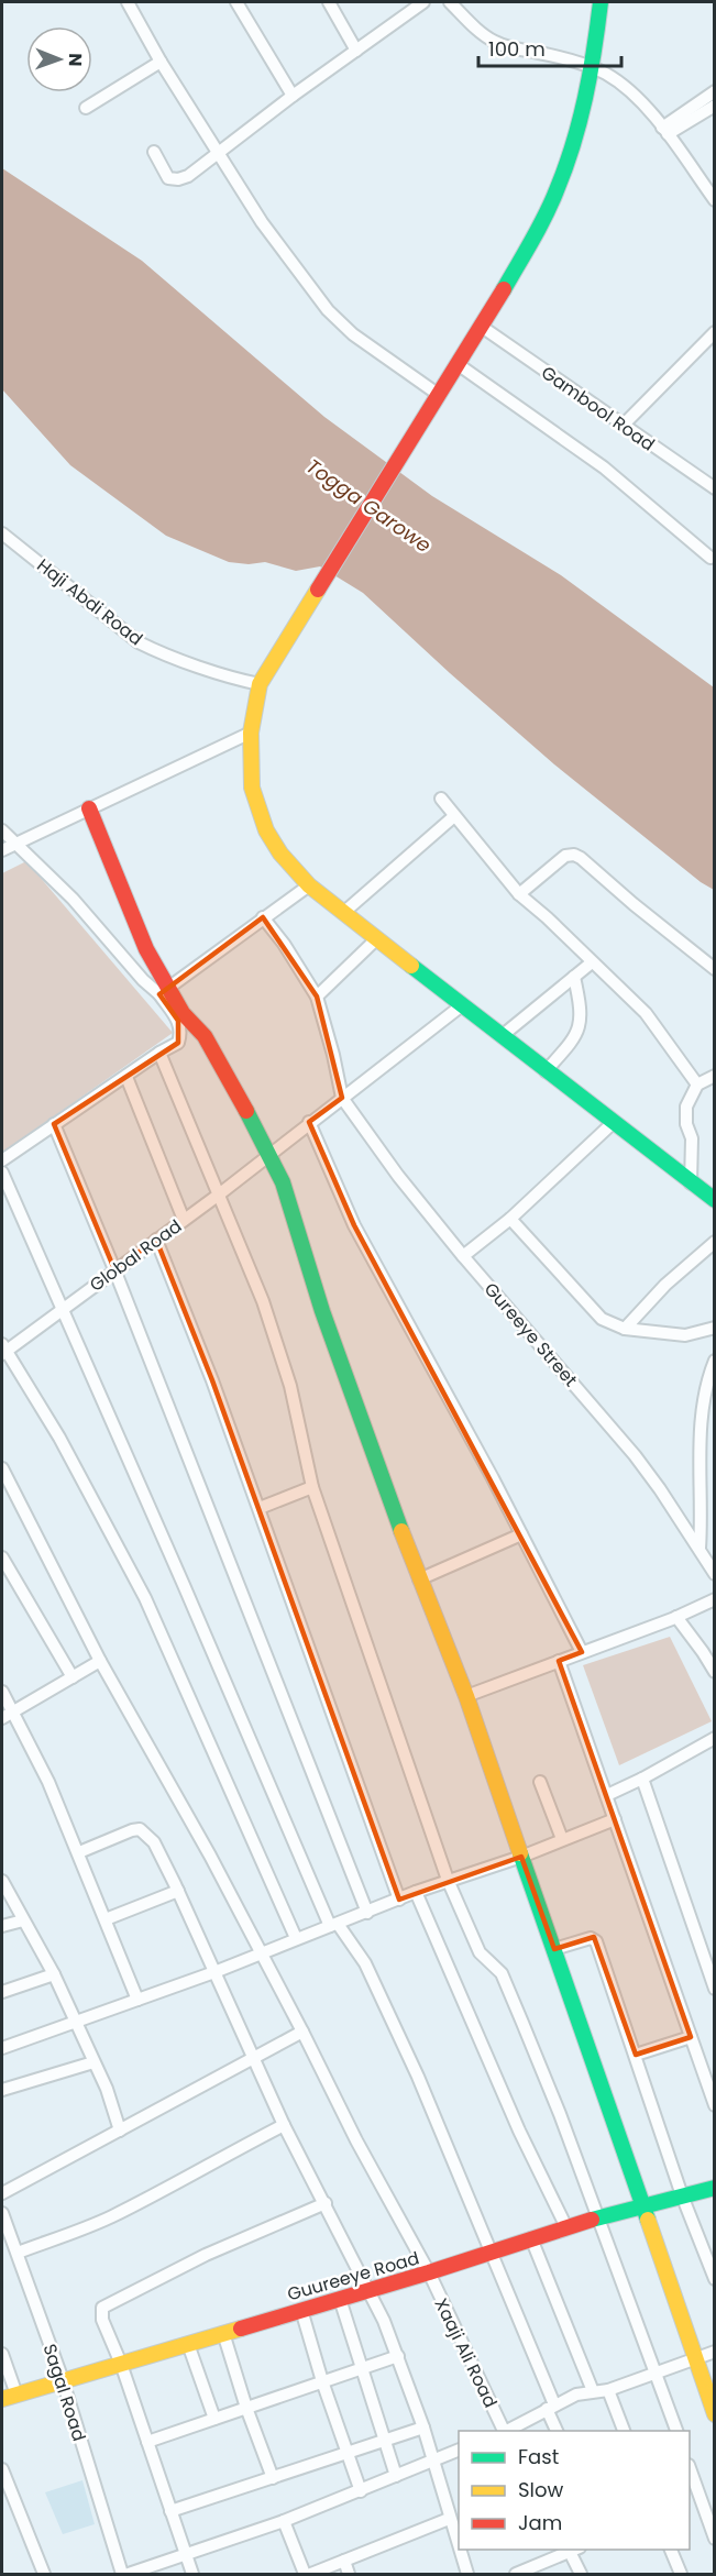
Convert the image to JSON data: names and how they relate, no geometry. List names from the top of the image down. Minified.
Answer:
{"streets":{"street":["Gambool Road","Haji Abdi Road","Global Road","Gureeye Street","Guureeye Road","Xaaji Ali Road","Sagal Road"]},"crossings":[["Global Road","Gureeye Street"],["Guureeye Road","Xaaji Ali Road"],["Guureeye Road","Sagal Road"]],"water":["Togga Garowe"],"legend":["Fast","Slow","Jam"],"scale_bar":"100 m","north":"right"}
